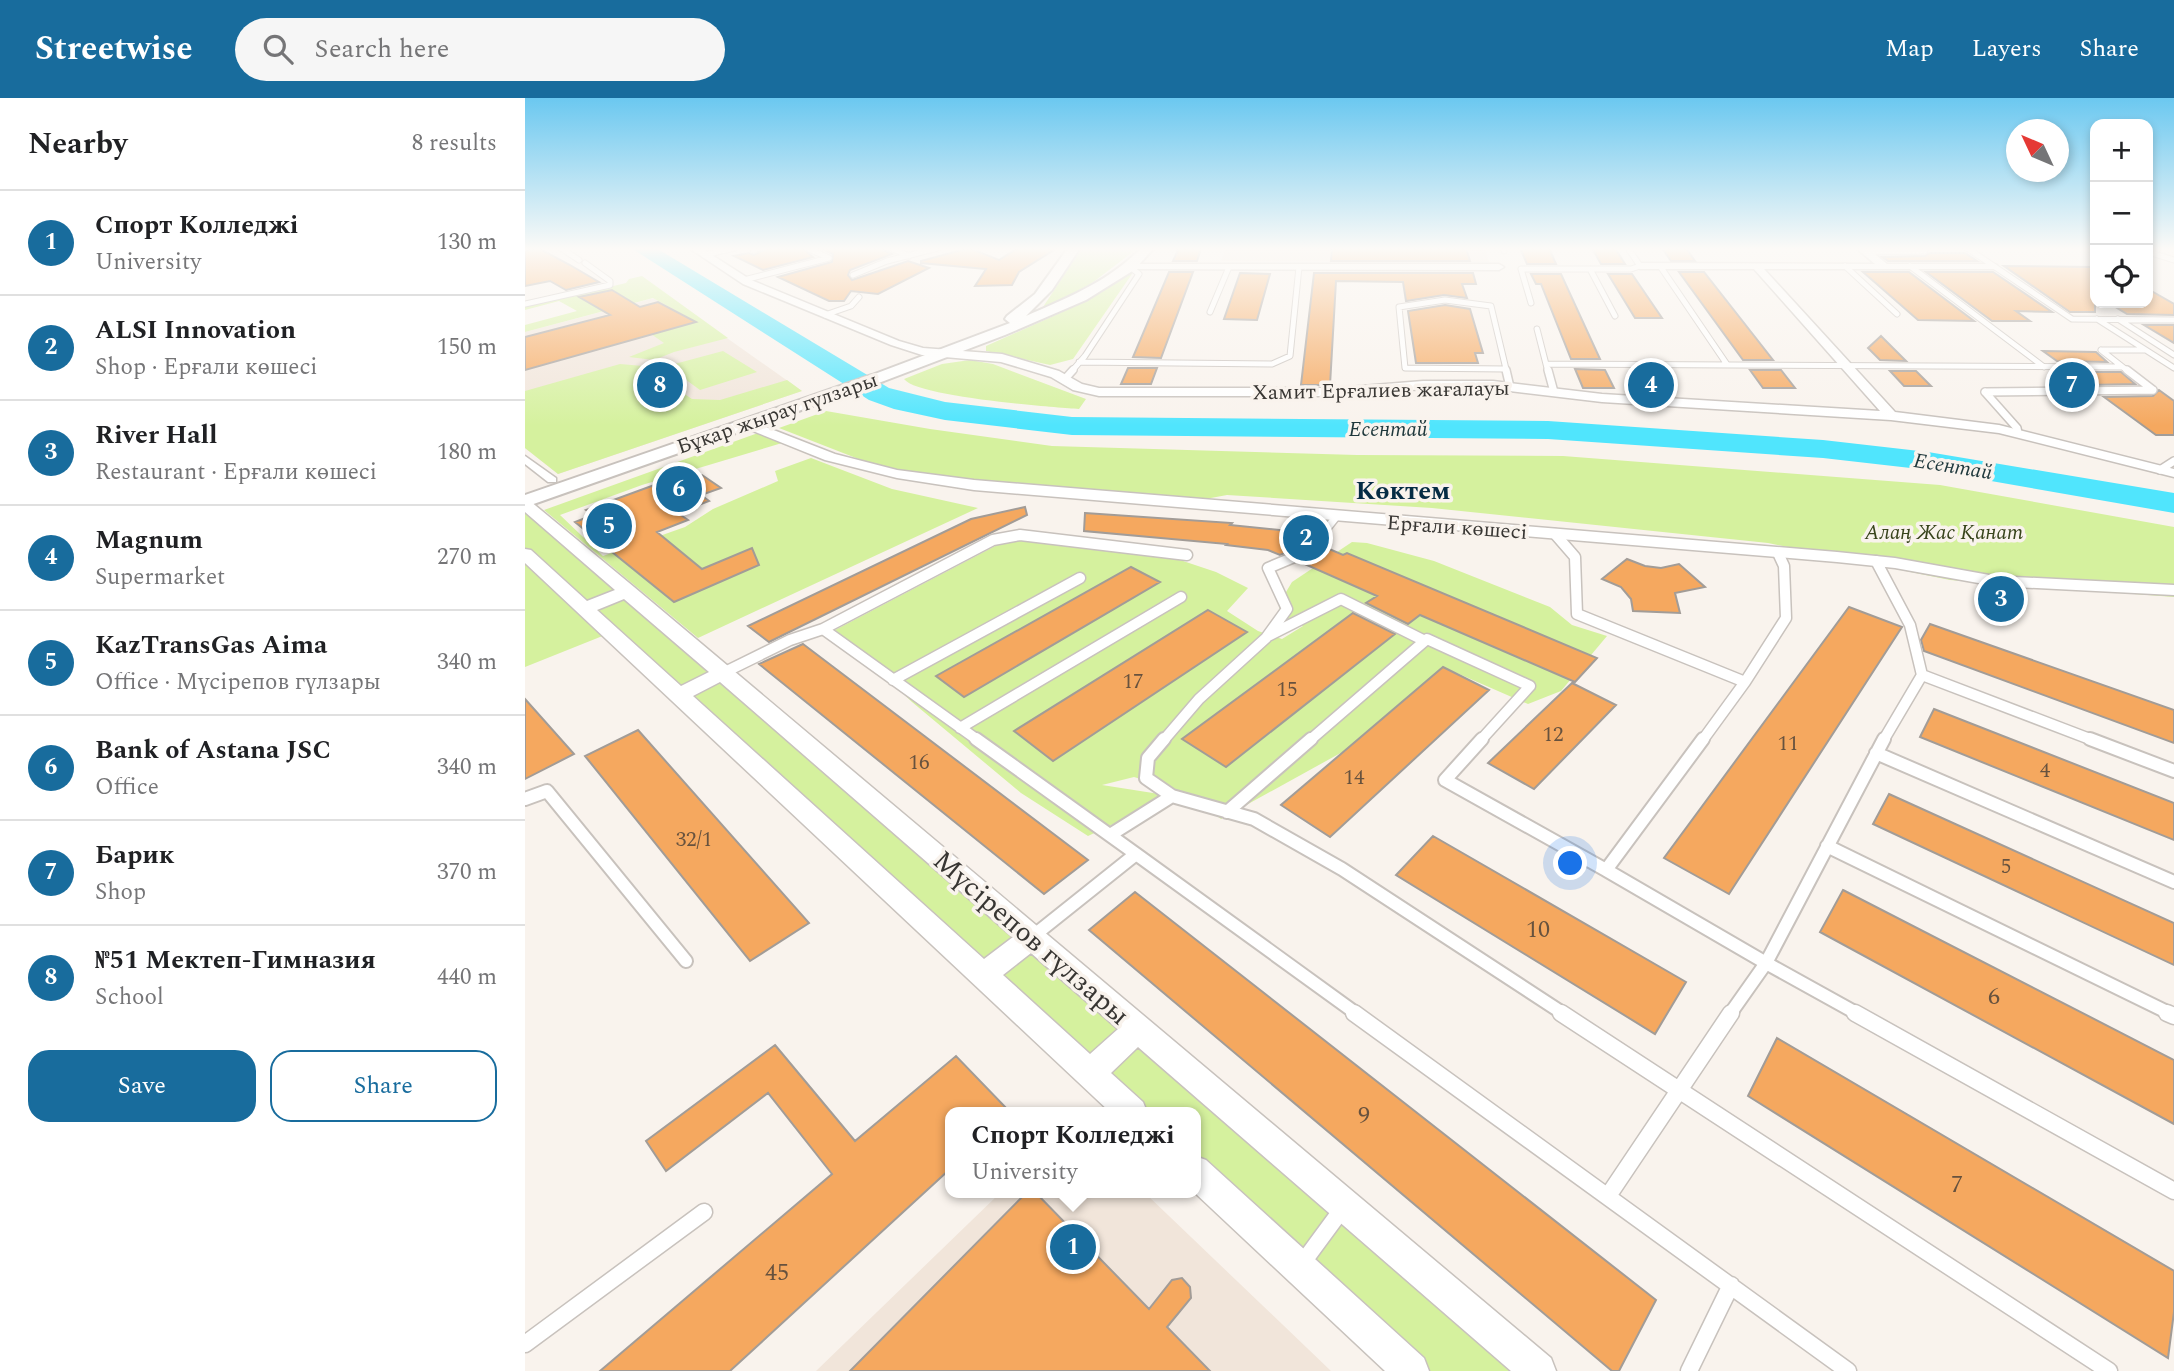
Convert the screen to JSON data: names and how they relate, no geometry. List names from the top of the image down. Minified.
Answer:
{"streets":{"street":["Хамит Ерғалиев жағалауы","Бұқар жырау гүлзары","Ерғали көшесі","Мүсірепов гүлзары"]},"crossings":[["Хамит Ерғалиев жағалауы","Бұқар жырау гүлзары"],["Бұқар жырау гүлзары","Ерғали көшесі"],["Бұқар жырау гүлзары","Мүсірепов гүлзары"]],"districts":["Көктем"],"water":["Есентай"],"parks":["Алаң Жас Қанат"],"house_numbers":["17","15","12","11","16","4","14","32/1","5","10","6","9","7","45"],"north":"top left","page":{"header":"Streetwise","search":"Search here","nav":["Map","Layers","Share"],"heading":["Nearby","8 results"],"map_buttons":["+","−"],"list":[{"mark":"1","name":"Спорт Колледжі","note":"University","value":"130 m"},{"mark":"2","name":"ALSI Innovation","note":"Shop · Ерғали көшесі","value":"150 m"},{"mark":"3","name":"River Hall","note":"Restaurant · Ерғали көшесі","value":"180 m"},{"mark":"4","name":"Magnum","note":"Supermarket","value":"270 m"},{"mark":"5","name":"KazTransGas Aima","note":"Office · Мүсірепов гүлзары","value":"340 m"},{"mark":"6","name":"Bank of Astana JSC","note":"Office","value":"340 m"},{"mark":"7","name":"Барик","note":"Shop","value":"370 m"},{"mark":"8","name":"№51 Мектеп-Гимназия","note":"School","value":"440 m"}],"pins":["4","7","8","6","5","2","3","1"],"buttons":["Save","Share"],"popup":["Спорт Колледжі","University"]}}
